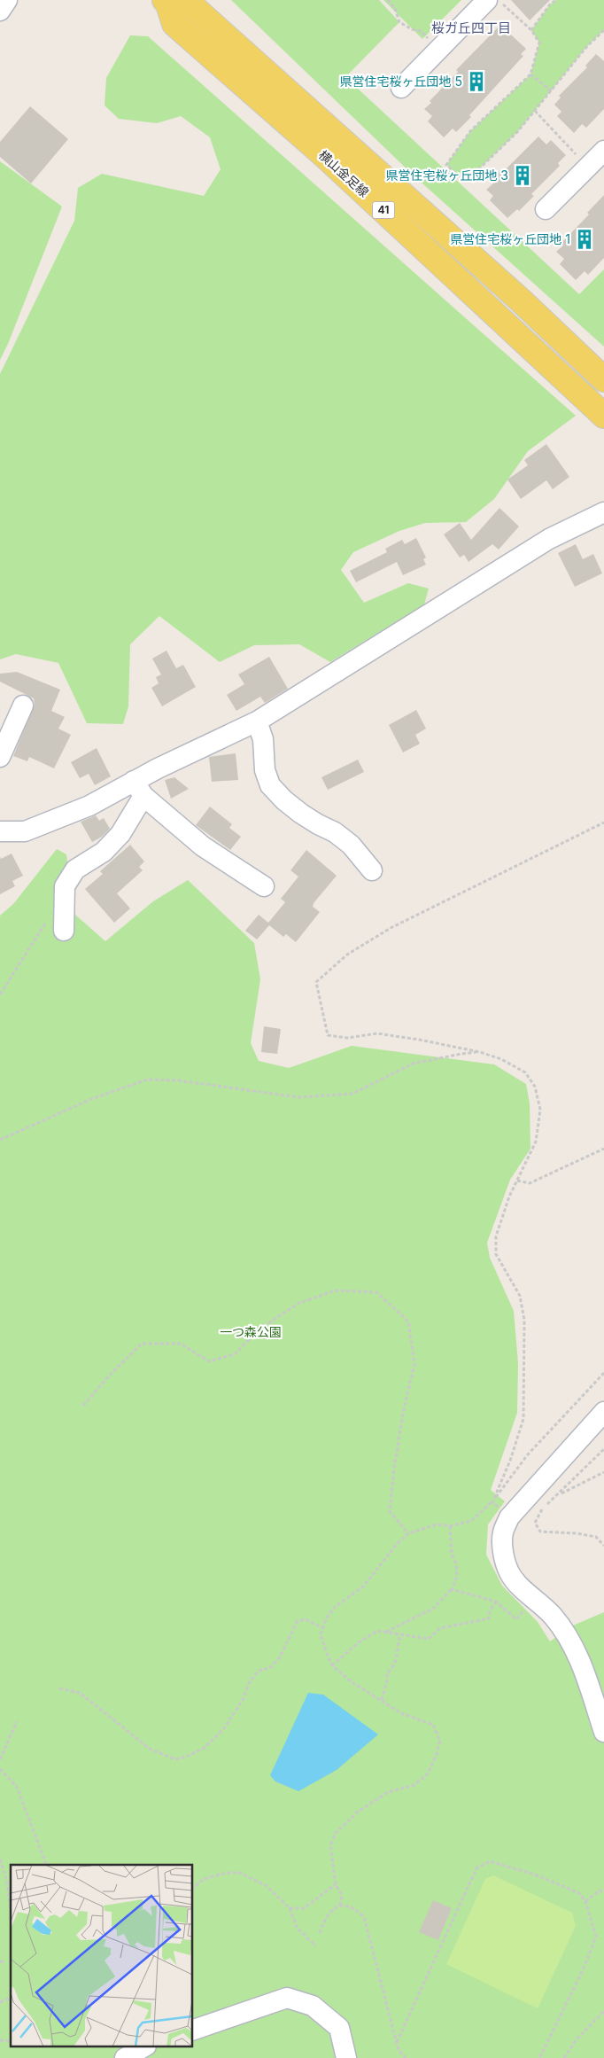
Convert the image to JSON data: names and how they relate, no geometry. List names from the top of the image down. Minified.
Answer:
{"streets":{"main road":["横山金足線","41"]},"districts":["桜ガ丘四丁目"],"parks":["一つ森公園"],"places":{"building":["県営住宅桜ヶ丘団地 5","県営住宅桜ヶ丘団地 3","県営住宅桜ヶ丘団地 1"]}}
